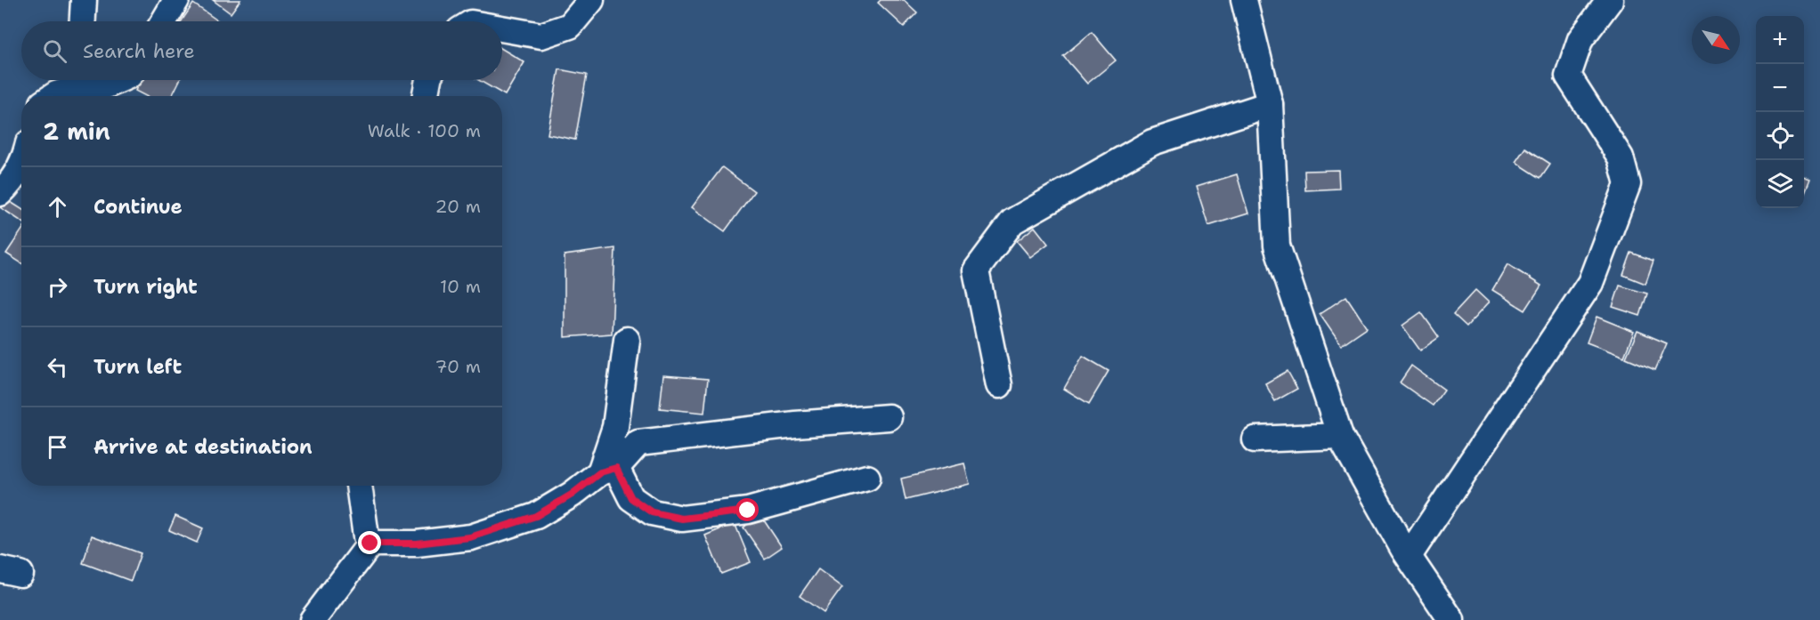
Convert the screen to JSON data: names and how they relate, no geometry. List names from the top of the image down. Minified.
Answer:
{"north":"bottom right","page":{"map_buttons":["+","−"],"search":"Search here","heading":["2 min","Walk · 100 m"],"list":[["Continue","20 m"],["Turn right","10 m"],["Turn left","70 m"],"Arrive at destination"]}}
